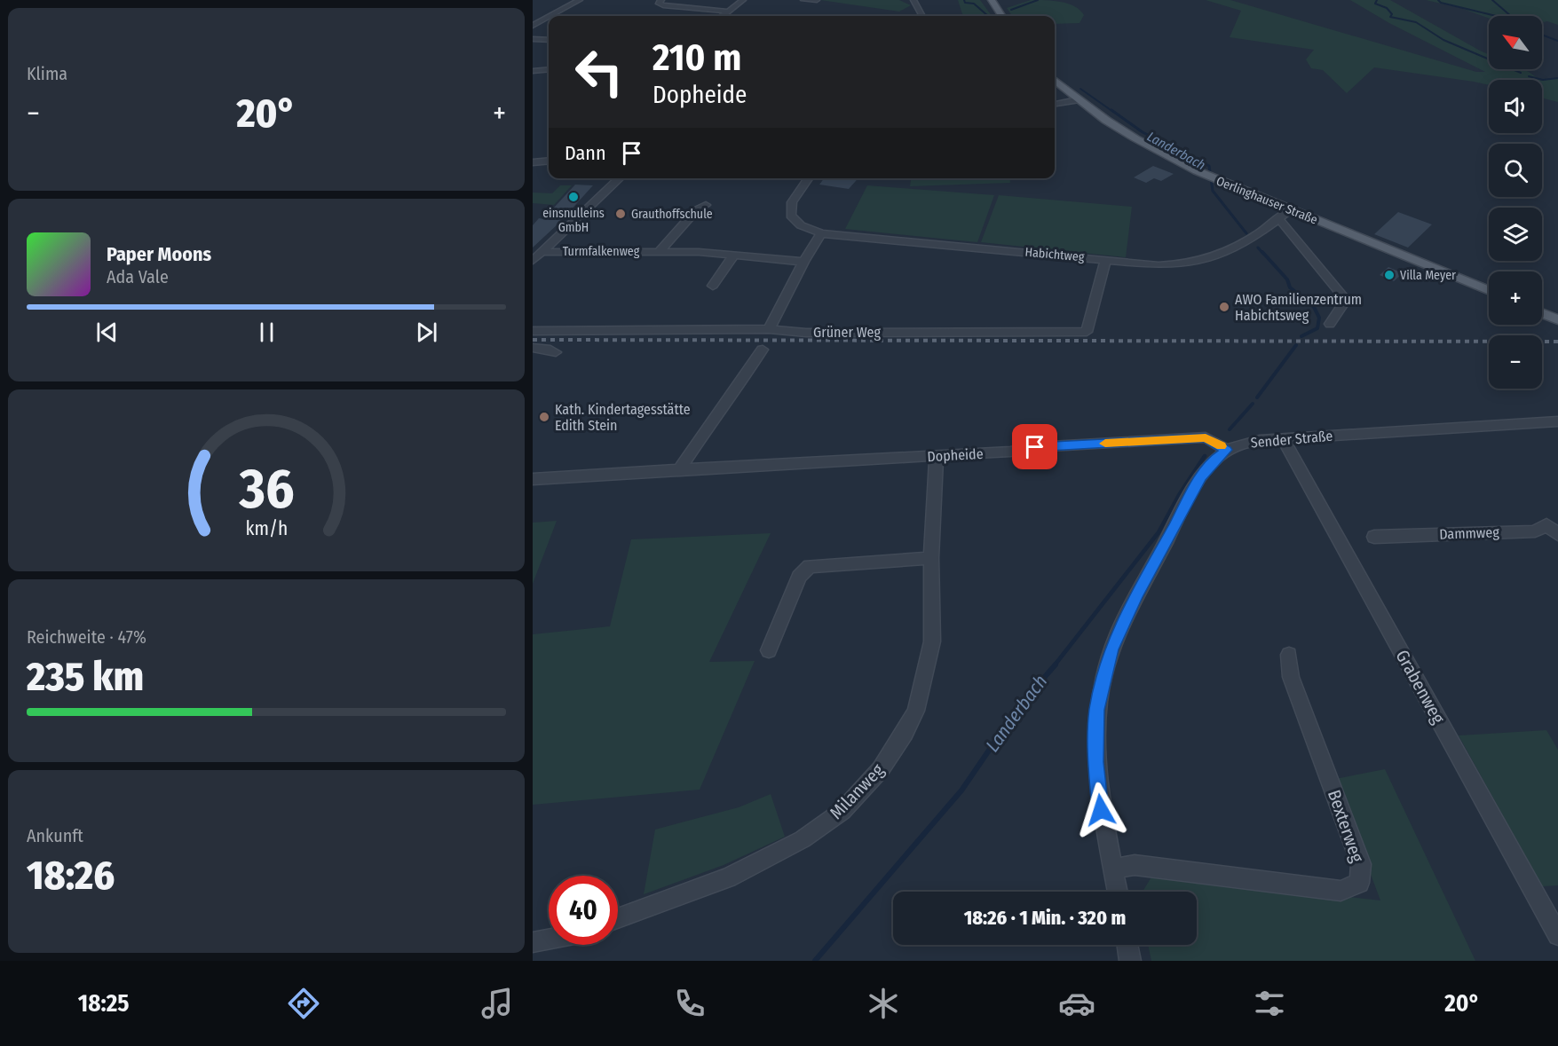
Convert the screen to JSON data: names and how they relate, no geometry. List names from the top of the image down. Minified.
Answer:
{"streets":{"main road":["Oerlinghauser Straße"],"street":["Turmfalkenweg","Habichtweg","Grüner Weg","Sender Straße","Dopheide","Dammweg","Grabenweg","Milanweg","Bexterweg"]},"crossings":[["Oerlinghauser Straße","Habichtweg"],["Habichtweg","Grüner Weg"],["Sender Straße","Dopheide"],["Sender Straße","Grabenweg"],["Sender Straße","Bexterweg"],["Dopheide","Milanweg"]],"water":["Landerbach"],"places":["einsnulleins GmbH","Grauthoffschule","Villa Meyer","AWO Familienzentrum Habichtsweg","Kath. Kindertagesstätte Edith Stein"],"north":"top left","page":{"tile":["Klima",["Reichweite · 47%","235 km"],["Ankunft","18:26"]],"map_buttons":["+","−"],"turn":["210 m","Dopheide"],"heat":["−","20°","+"],"then":"Dann","song":["Paper Moons","Ada Vale"],"limit":"40","trip":"18:26 · 1 Min. · 320 m","tabs":["18:25","20°"],"gauge":["36","km/h"]}}
